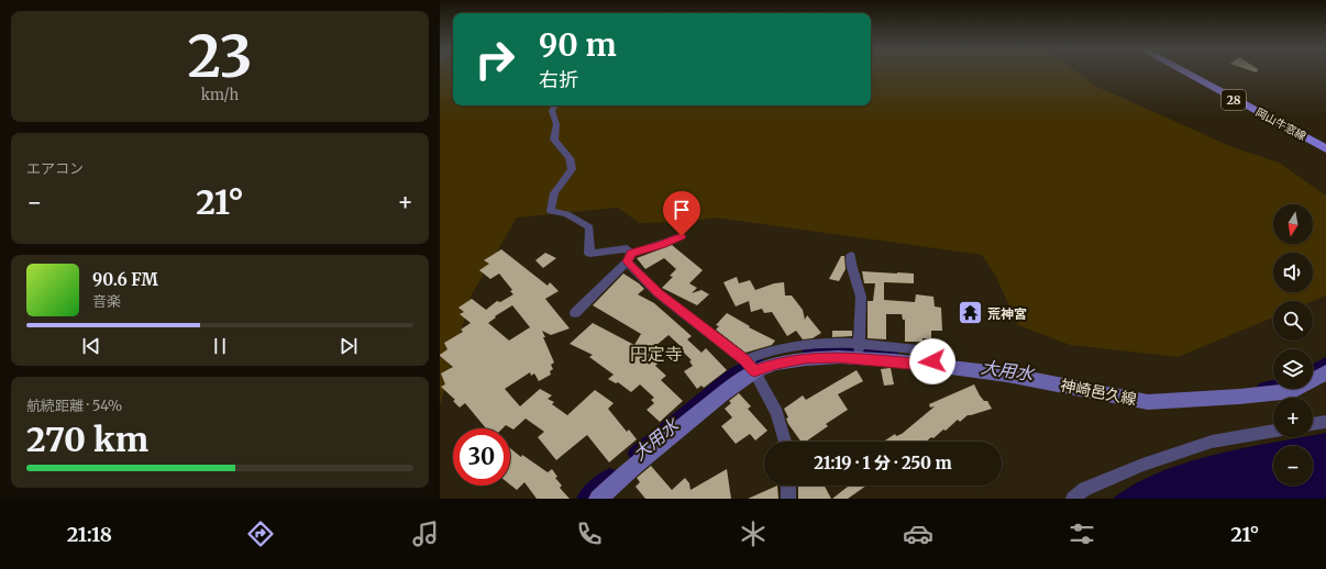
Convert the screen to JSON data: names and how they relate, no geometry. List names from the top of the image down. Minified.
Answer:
{"streets":{"main road":["28","岡山牛窓線","神崎邑久線"]},"districts":["円定寺"],"water":["大用水"],"places":{"temple":["荒神宮"]},"north":"bottom","page":{"tile":[["23","km/h"],"エアコン",["航続距離 · 54%","270 km"]],"turn":["90 m","右折"],"heat":["−","21°","+"],"map_buttons":["+","−"],"song":["90.6 FM","音楽"],"limit":"30","trip":"21:19 · 1 分 · 250 m","tabs":["21:18","21°"]}}
